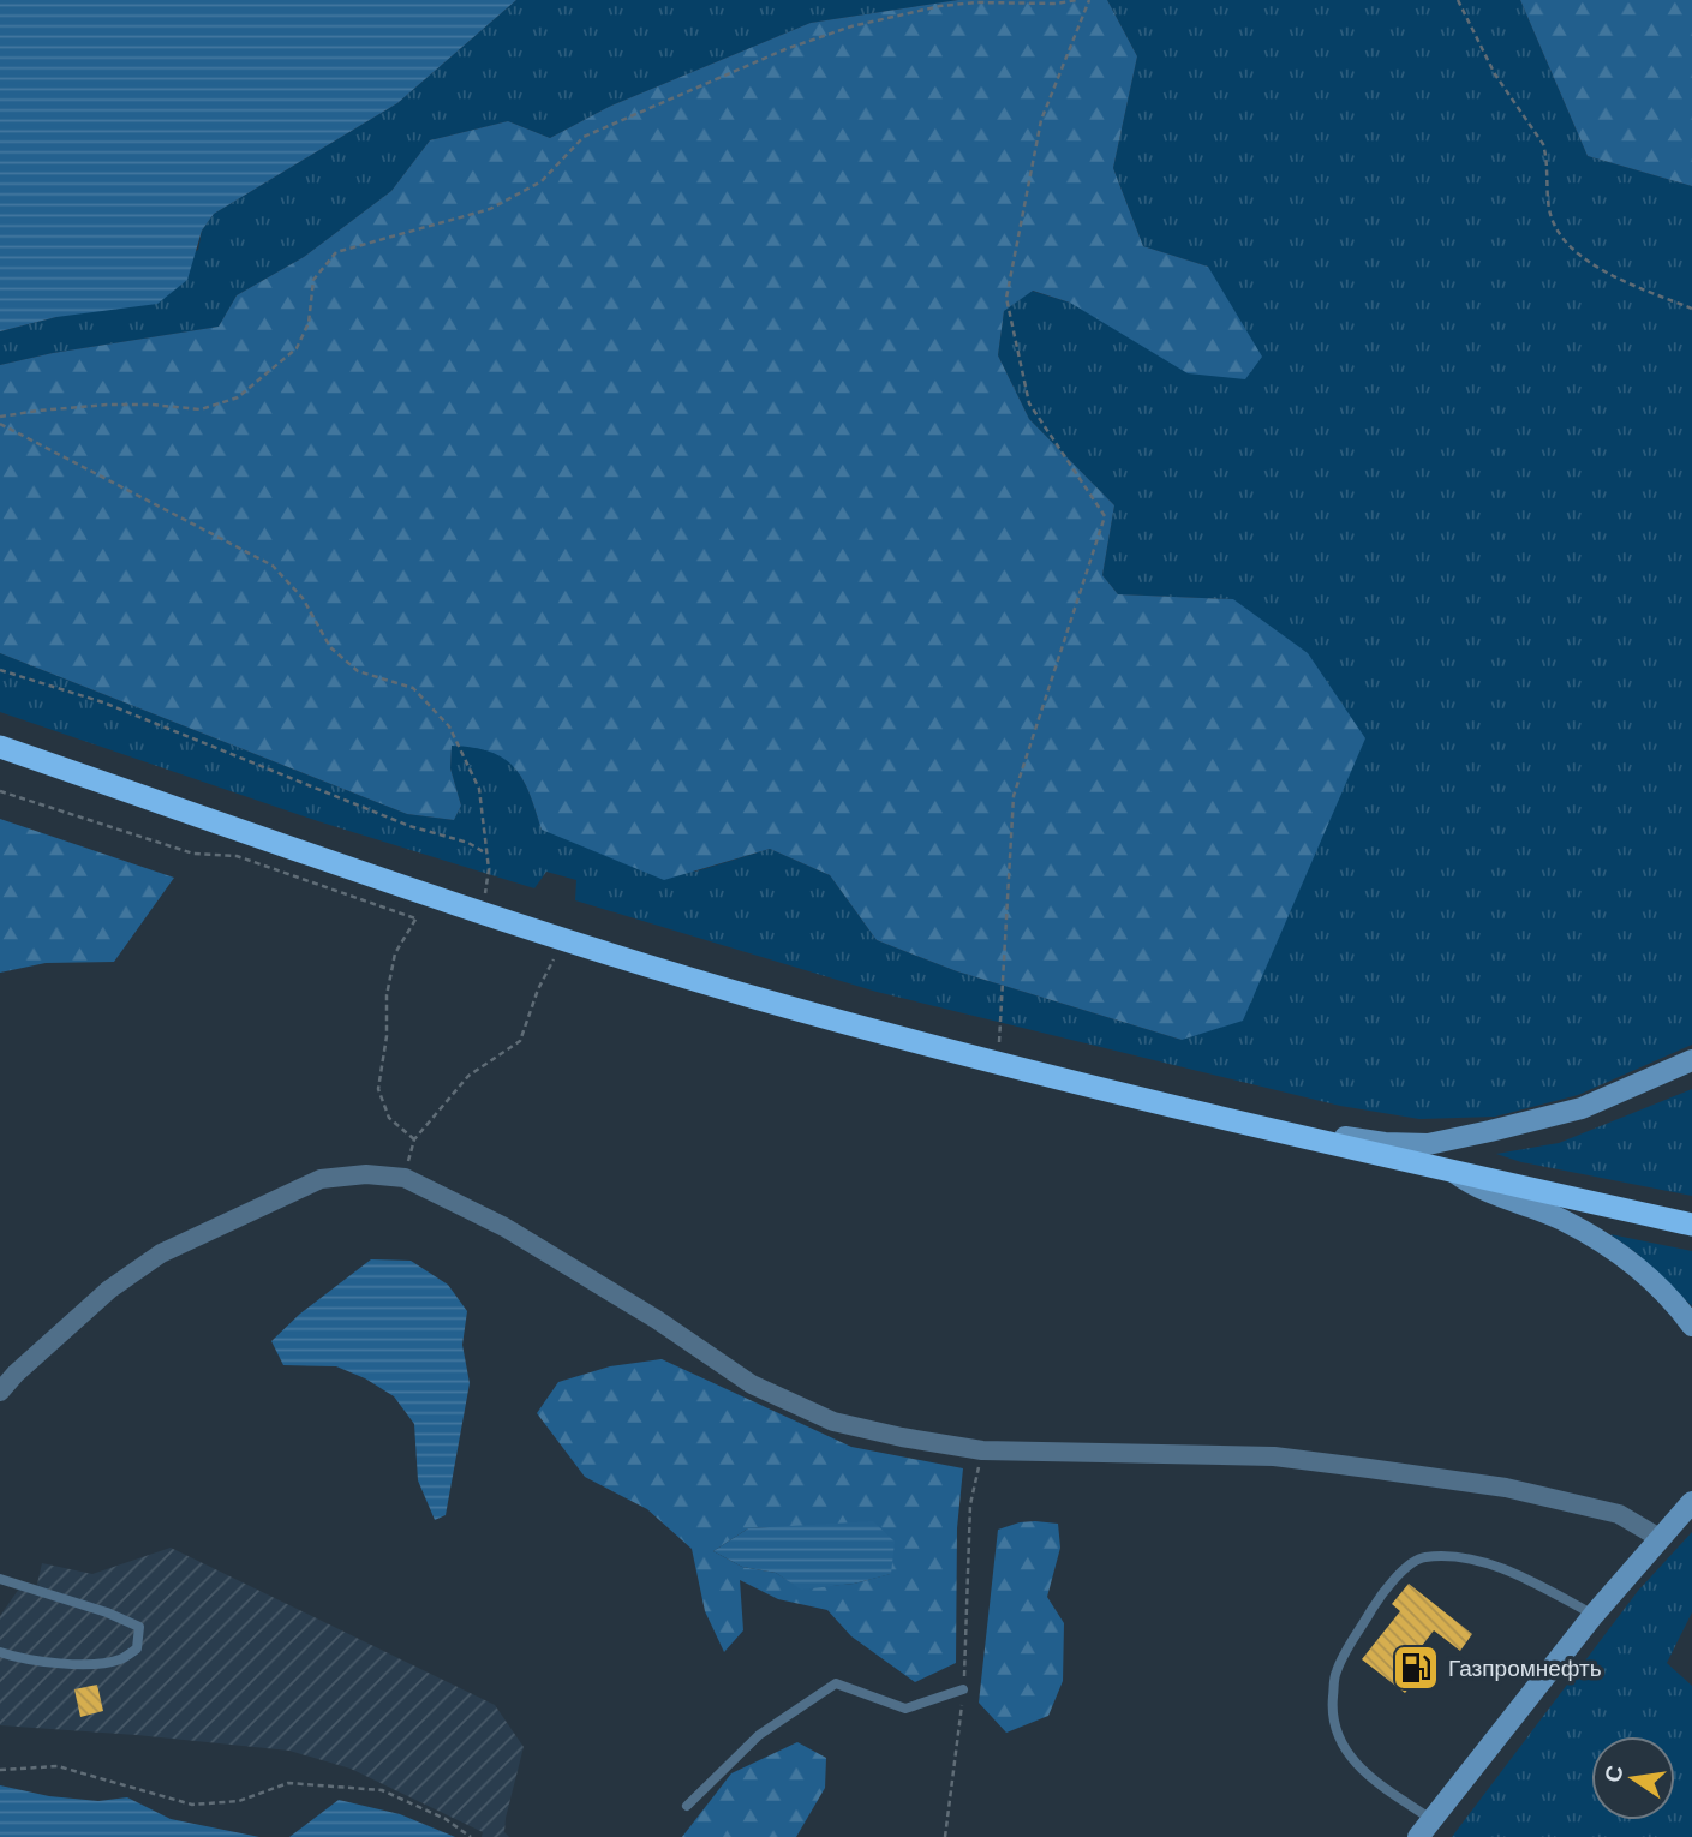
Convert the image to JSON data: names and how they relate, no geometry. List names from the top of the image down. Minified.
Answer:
{"places":{"fuel station":["Газпромнефть"]},"north":"left"}
